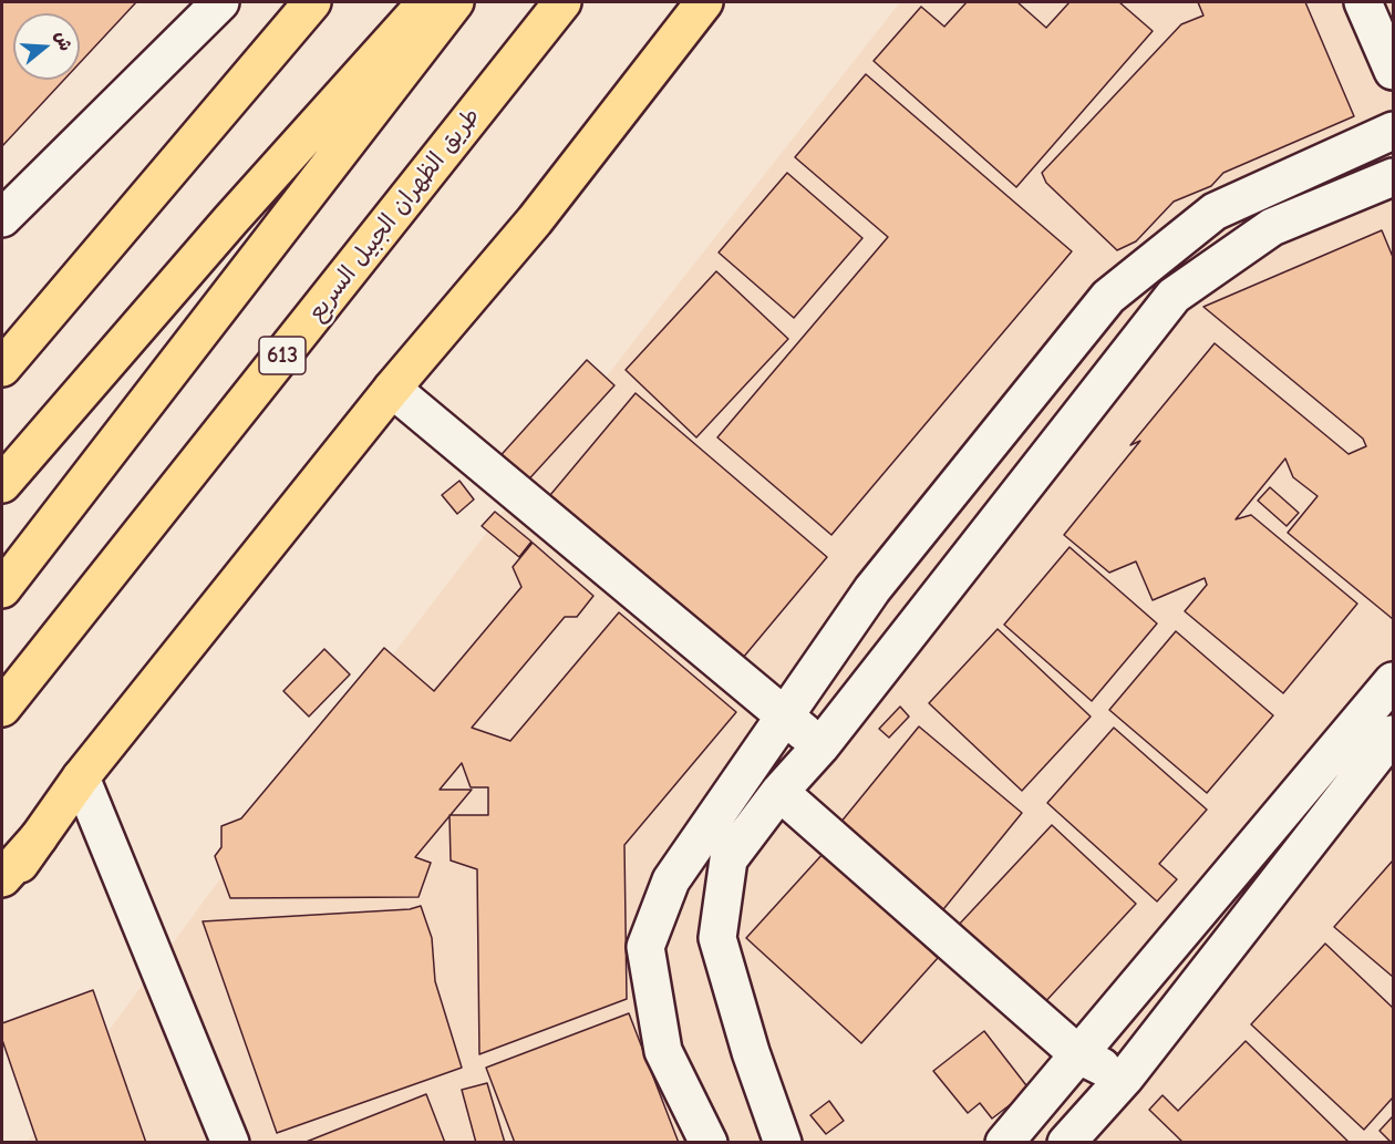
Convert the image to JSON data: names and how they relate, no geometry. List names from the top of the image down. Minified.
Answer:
{"streets":{"main road":["طريق الظهران الجبيل السريع","613"]},"north":"right"}
